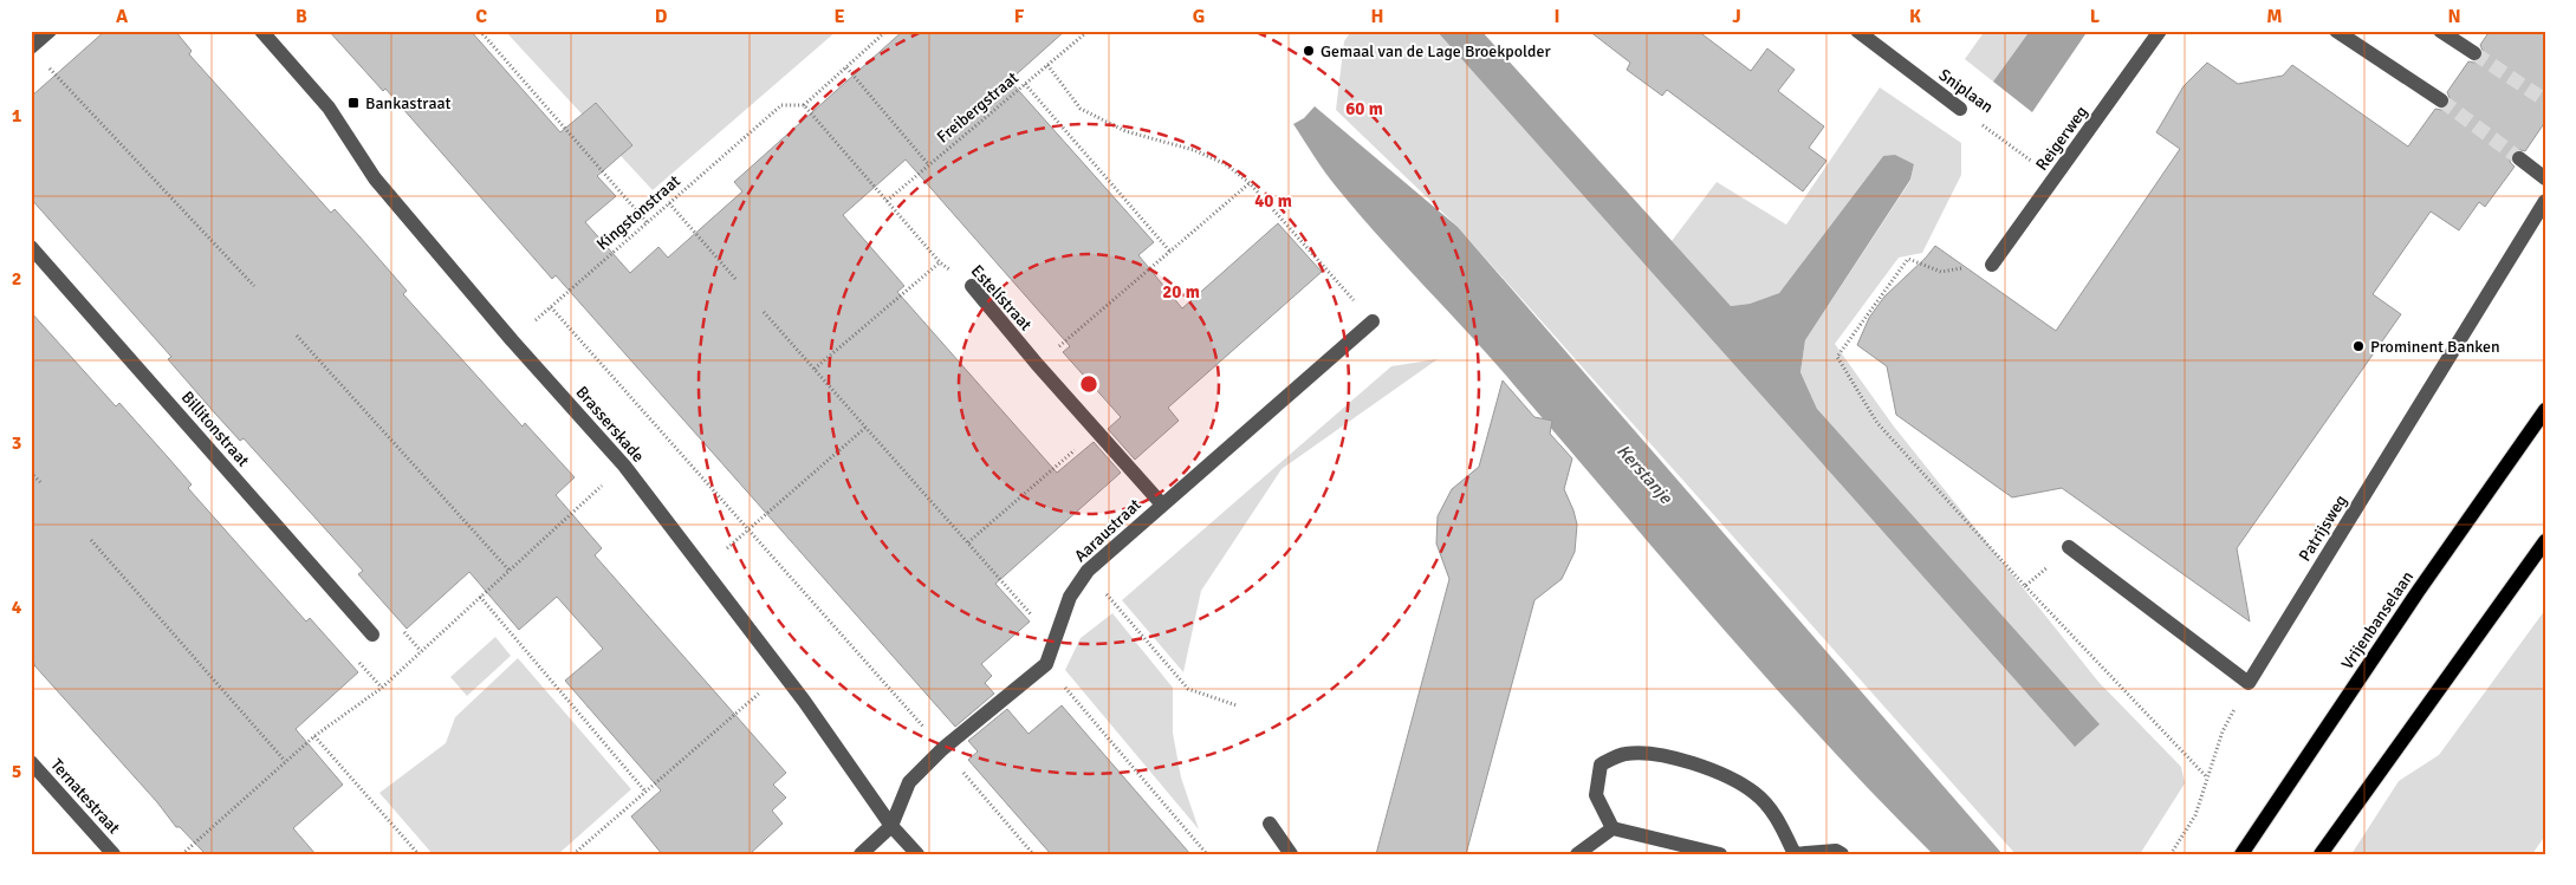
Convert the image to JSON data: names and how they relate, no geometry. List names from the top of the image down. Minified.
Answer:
{"streets":{"main road":["Vrijenbanselaan"],"street":["Sniplaan","Reigerweg","Estelístraat","Brasserskade","Billitonstraat","Patrijsweg","Aaraustraat","Ternatestraat"],"path":["Freibergstraat","Kingstonstraat"]},"crossings":[["Sniplaan","Reigerweg"],["Freibergstraat","Estelístraat"],["Kingstonstraat","Estelístraat"],["Kingstonstraat","Brasserskade"],["Estelístraat","Aaraustraat"]],"water":["Kerstanje"],"places":{"other":["Gemaal van de Lage Broekpolder","Prominent Banken"],"transit":["Bankastraat"]},"grid":{"columns":["A","B","C","D","E","F","G","H","I","J","K","L","M","N"],"rows":["1","2","3","4","5"]},"rings":["60 m","40 m","20 m"]}
